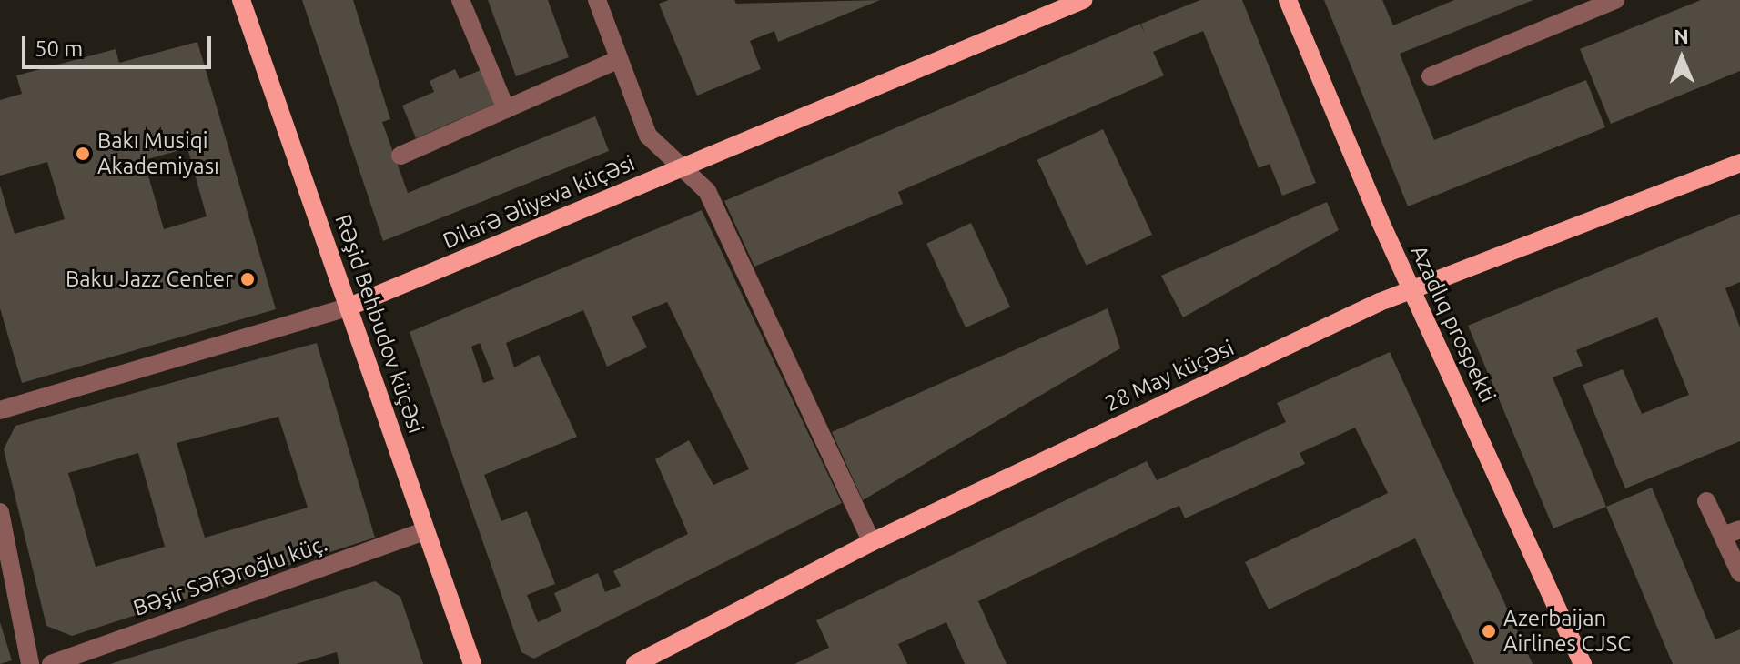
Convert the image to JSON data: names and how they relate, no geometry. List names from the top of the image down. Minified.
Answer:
{"streets":{"main road":["Dilarə Əliyeva küçəsi","Rəşid Behbudov küçəsi","Azadlıq prospekti","28 May küçəsi"],"street":["Bəşir Səfəroğlu küç."]},"crossings":[["Dilarə Əliyeva küçəsi","Rəşid Behbudov küçəsi"],["Rəşid Behbudov küçəsi","Bəşir Səfəroğlu küç."],["Azadlıq prospekti","28 May küçəsi"]],"places":["Bakı Musiqi Akademiyası","Baku Jazz Center","Azerbaijan Airlines CJSC"],"scale_bar":"50 m","north":"top"}
